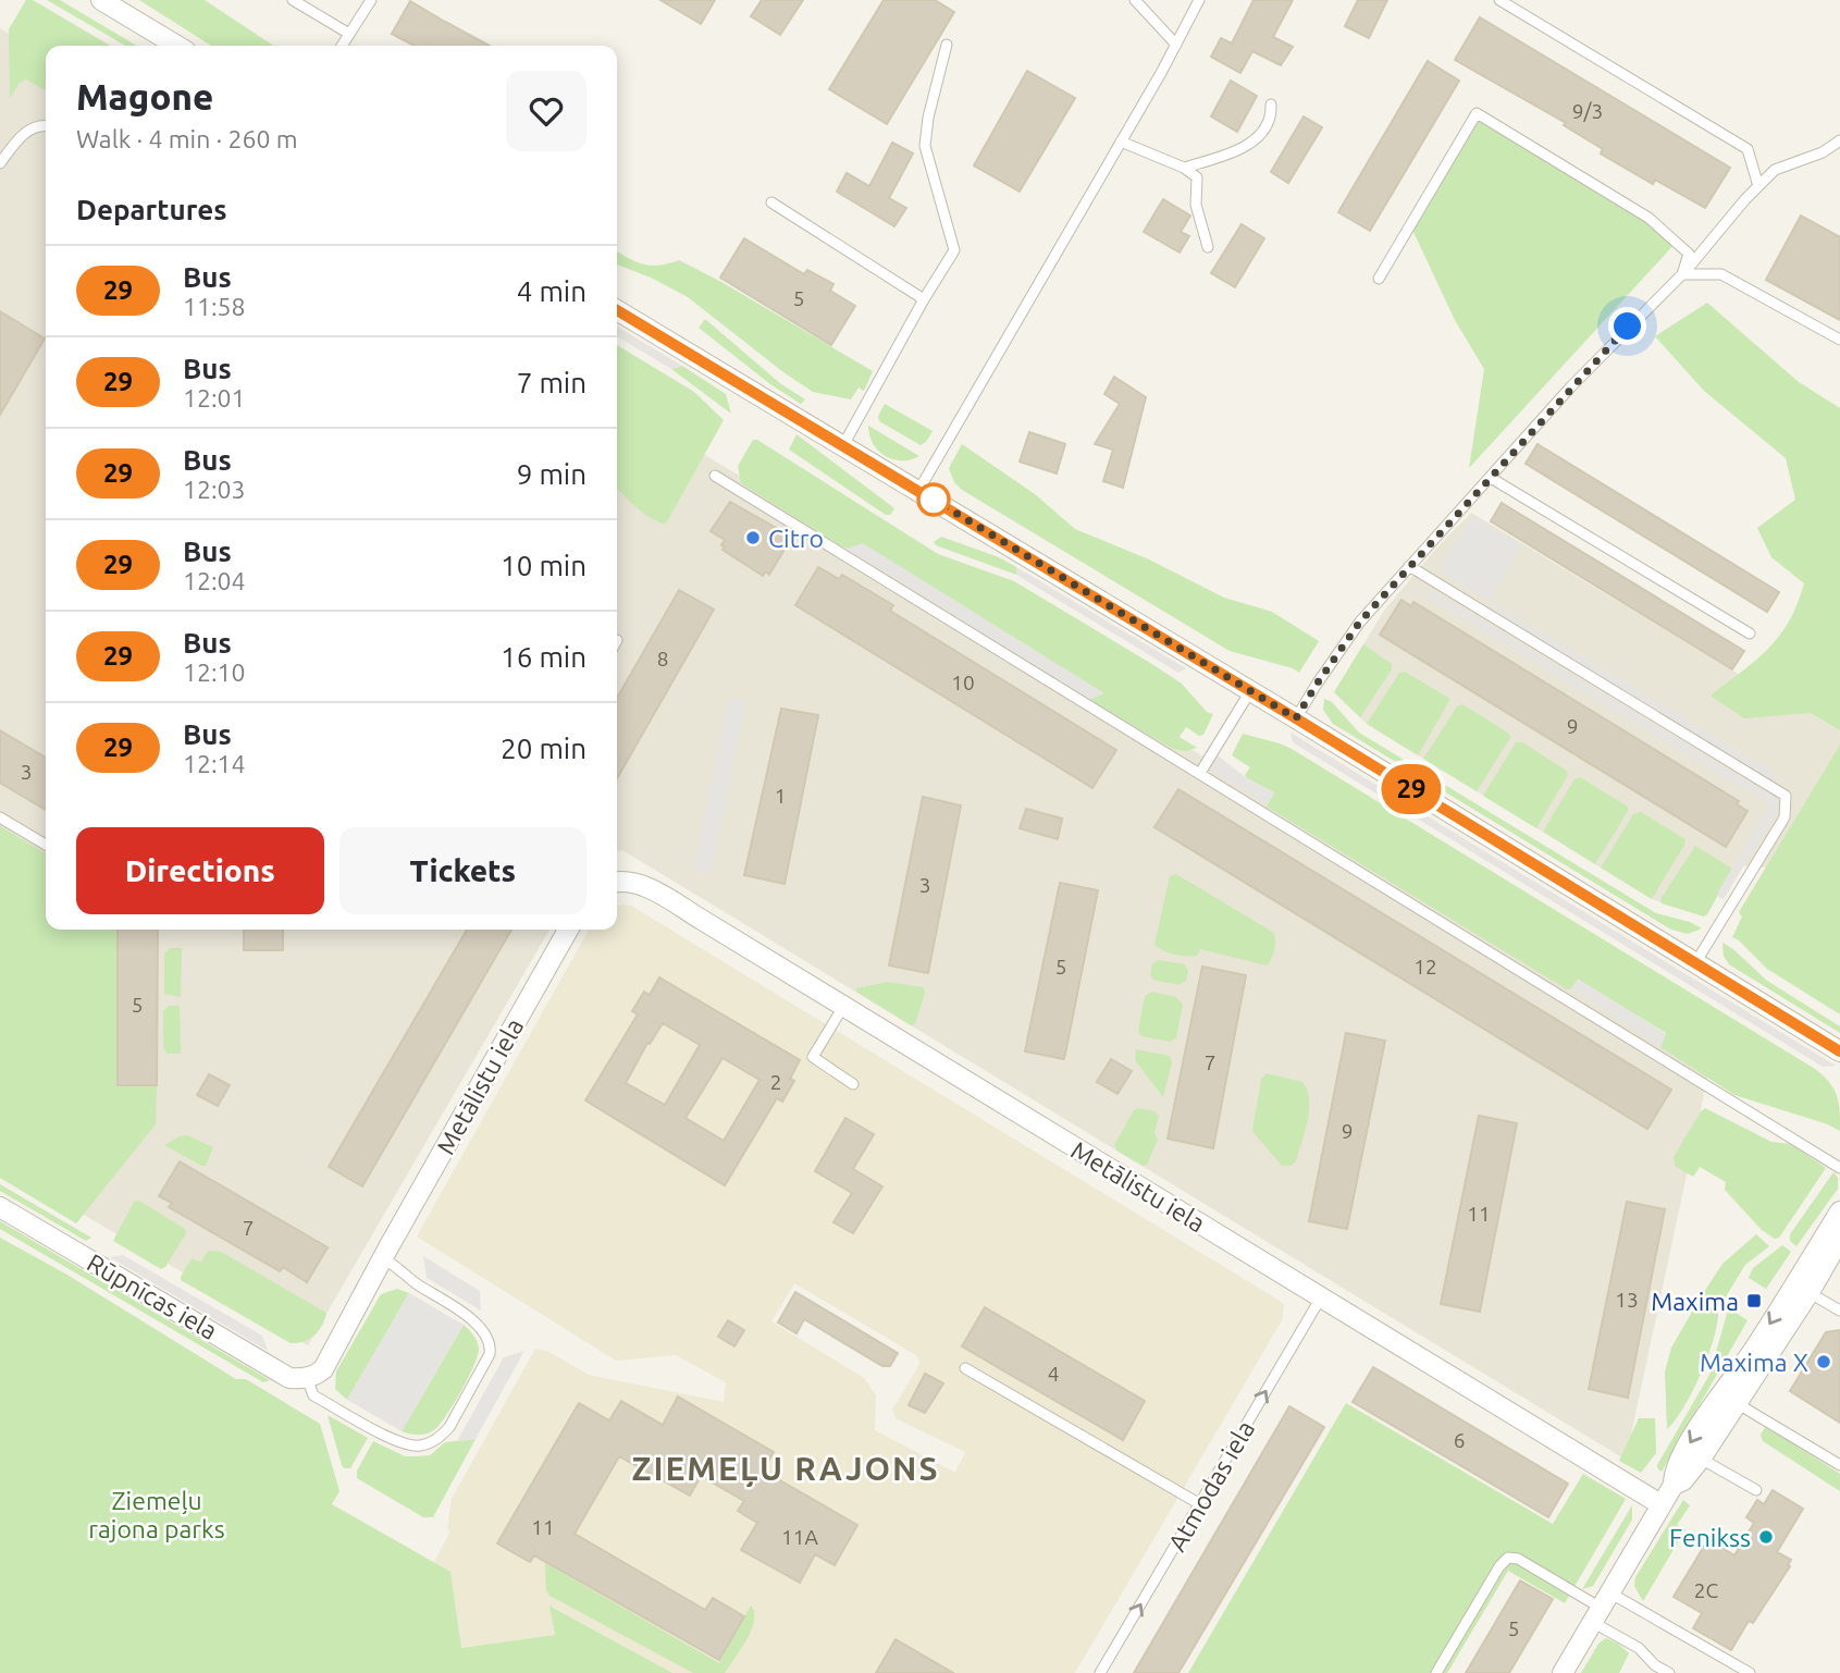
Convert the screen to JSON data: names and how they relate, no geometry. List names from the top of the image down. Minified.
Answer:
{"streets":{"street":["Metālistu iela","Rūpnīcas iela"],"lane":["Atmodas iela"]},"crossings":[["Metālistu iela","Rūpnīcas iela"],["Metālistu iela","Atmodas iela"]],"one_way":["Atmodas iela"],"districts":["ZIEMEĻU RAJONS"],"parks":["Ziemeļu rajona parks"],"places":{"other":["Citro","Maxima X","Fenikss"],"transit":["Maxima"]},"lines":["bus line 29"],"house_numbers":["9/3","5","8","10","9","3","1","3","5","12","5","7","2","9","11","7","13","4","6","11","11A","2C","5"],"page":{"on_map":"29","heading":[["Magone","Walk · 4 min · 260 m"],"Departures"],"list":[{"mark":"29","name":"Bus","note":"11:58","value":"4 min"},{"mark":"29","name":"Bus","note":"12:01","value":"7 min"},{"mark":"29","name":"Bus","note":"12:03","value":"9 min"},{"mark":"29","name":"Bus","note":"12:04","value":"10 min"},{"mark":"29","name":"Bus","note":"12:10","value":"16 min"},{"mark":"29","name":"Bus","note":"12:14","value":"20 min"}],"buttons":["Directions","Tickets"]}}
